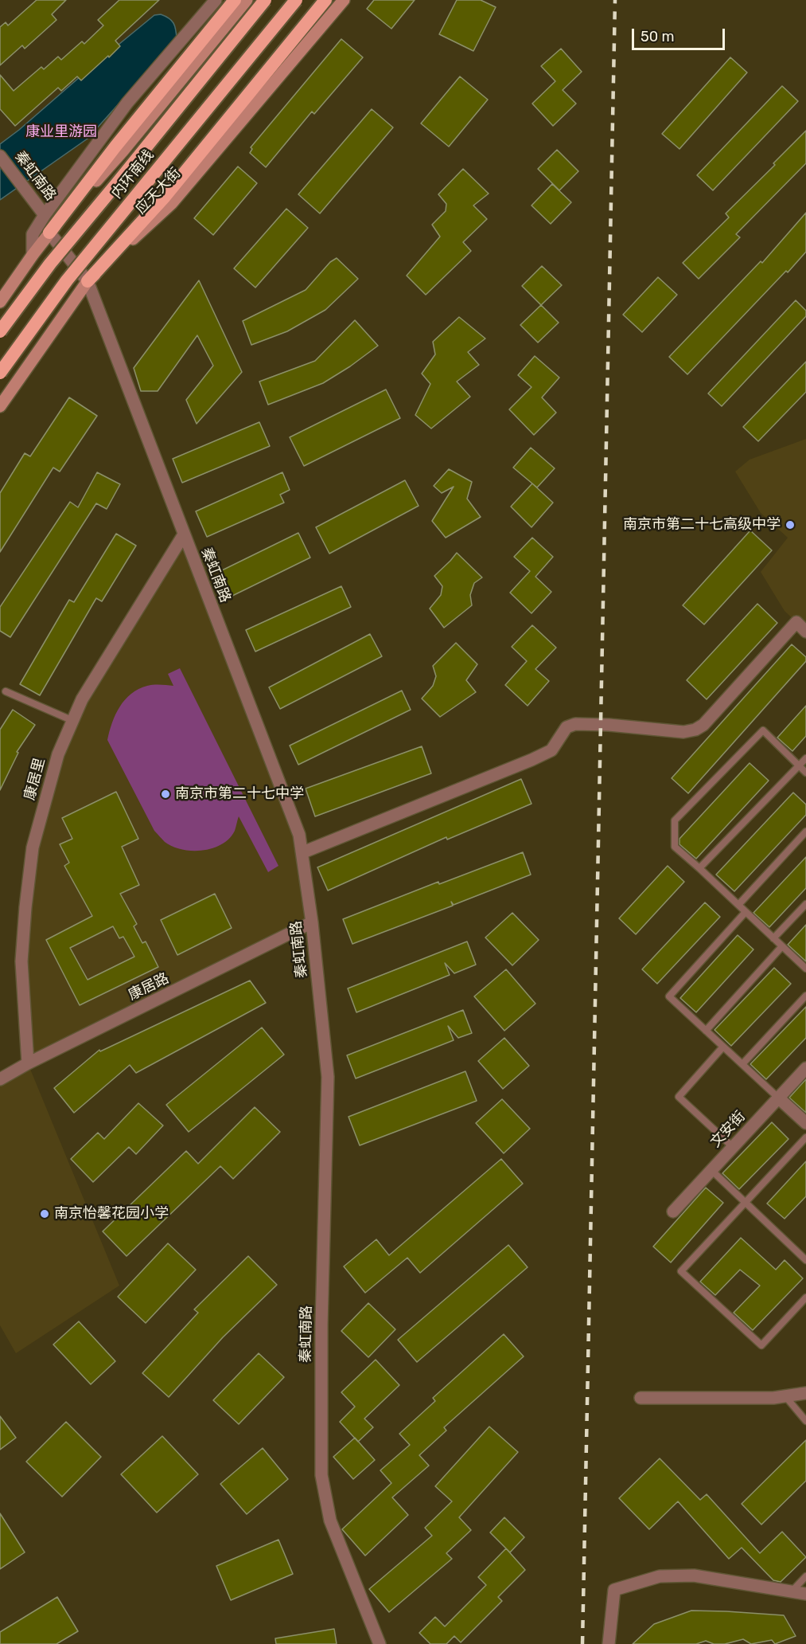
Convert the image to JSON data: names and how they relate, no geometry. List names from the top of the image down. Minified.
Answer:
{"streets":{"highway":["内环南线"],"main road":["应天大街"],"street":["秦虹南路","康居里","康居路","文安街"]},"crossings":[["秦虹南路","应天大街"],["秦虹南路","康居里"],["秦虹南路","康居路"],["康居里","康居路"]],"parks":["康业里游园"],"places":["南京市第二十七高级中学","南京市第二十七中学","南京怡馨花园小学"],"scale_bar":"50 m"}
